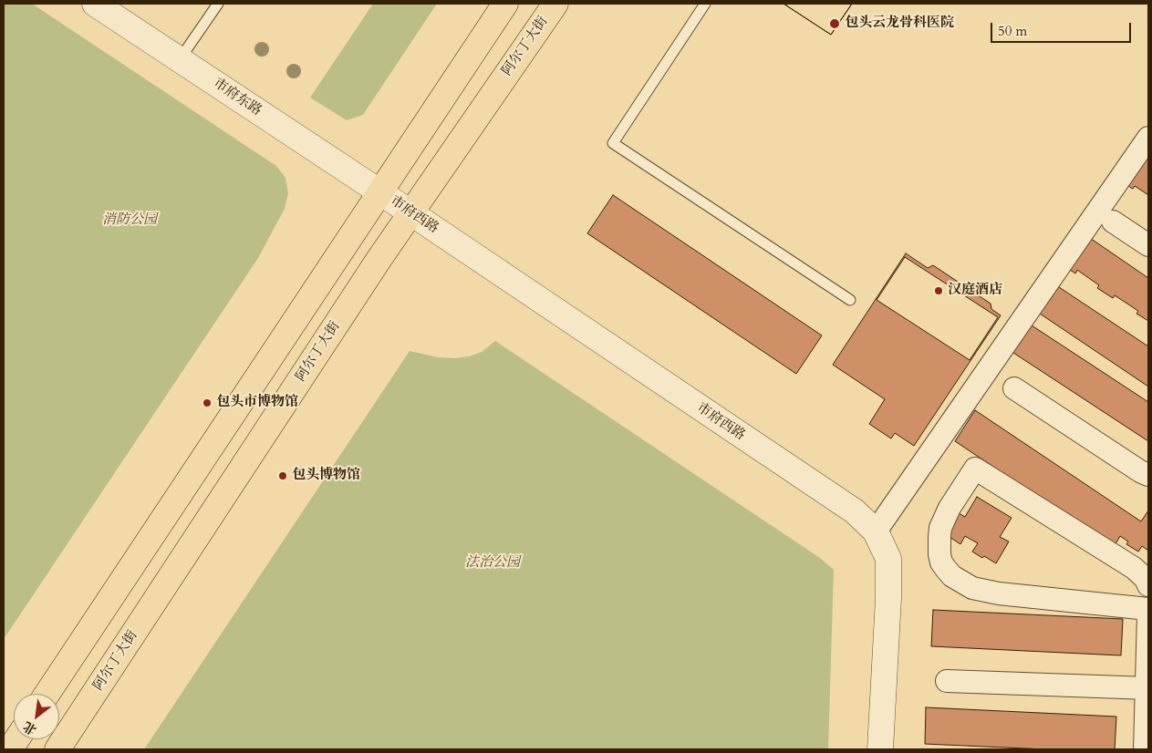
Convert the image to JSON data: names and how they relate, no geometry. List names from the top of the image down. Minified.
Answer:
{"streets":{"main road":["阿尔丁大街"],"street":["市府东路","市府西路"]},"crossings":[["阿尔丁大街","市府西路"],["市府东路","市府西路"]],"parks":["消防公园","法治公园"],"places":["包头云龙骨科医院","汉庭酒店","包头市博物馆","包头博物馆"],"scale_bar":"50 m","north":"bottom left"}
